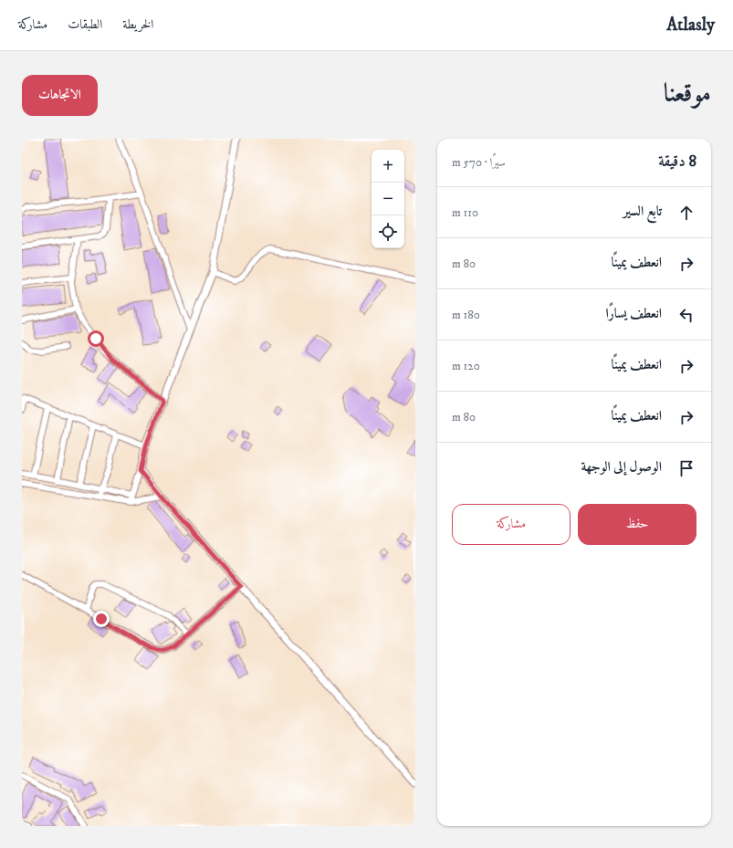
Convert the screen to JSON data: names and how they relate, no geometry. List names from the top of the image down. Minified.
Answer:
{"page":{"header":"Atlasly","nav":["الخريطة","الطبقات","مشاركة"],"title":"موقعنا","buttons":["الاتجاهات",["حفظ","مشاركة"]],"heading":["8 دقيقة","سيرًا · 570 m"],"map_buttons":["+","−"],"list":[["تابع السير","110 m"],["انعطف يمينًا","80 m"],["انعطف يسارًا","180 m"],["انعطف يمينًا","120 m"],["انعطف يمينًا","80 m"],"الوصول إلى الوجهة"]}}
